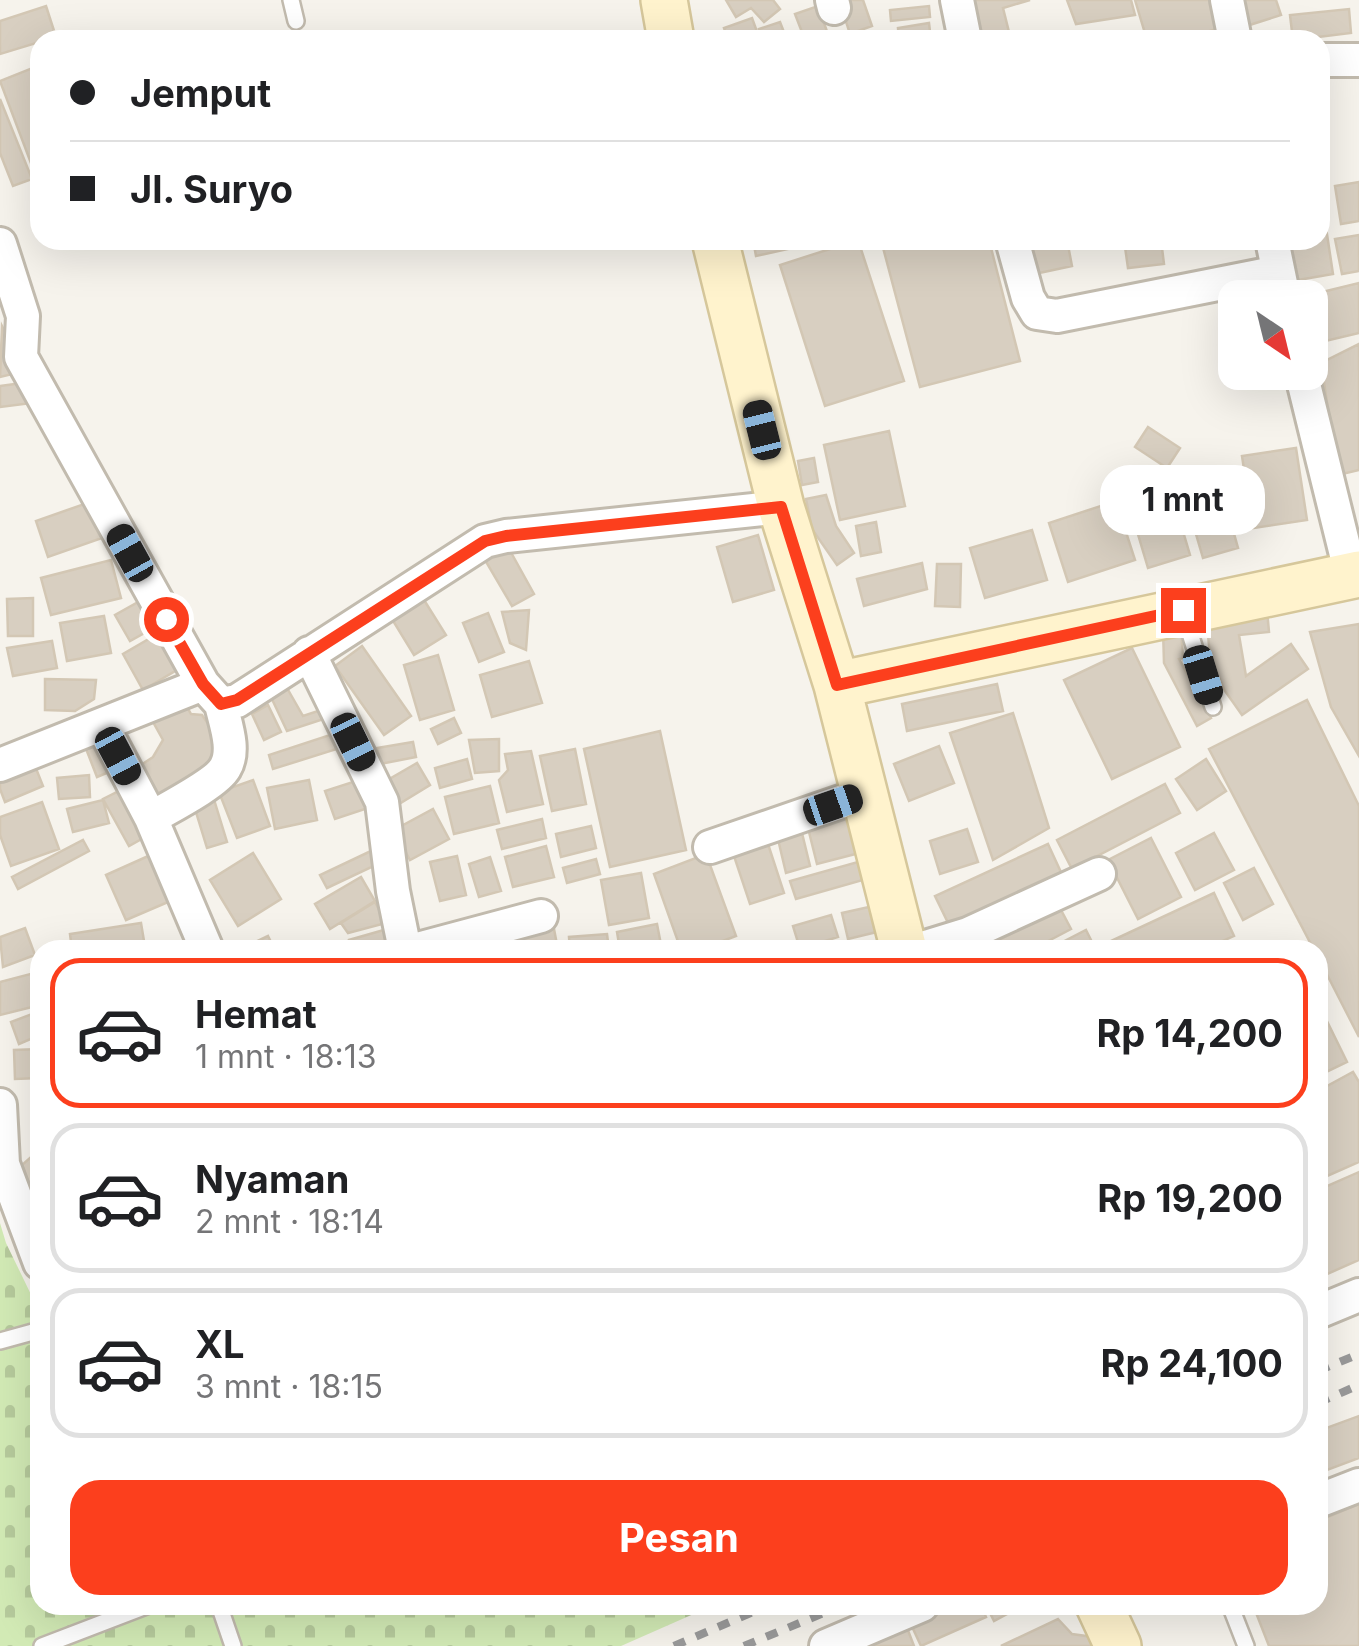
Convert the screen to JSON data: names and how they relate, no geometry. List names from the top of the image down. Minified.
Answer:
{"north":"bottom right","page":{"banner":["Jemput","Jl. Suryo"],"bubble":"1 mnt","list":[{"name":"Hemat","note":"1 mnt · 18:13","value":"Rp 14,200"},{"name":"Nyaman","note":"2 mnt · 18:14","value":"Rp 19,200"},{"name":"XL","note":"3 mnt · 18:15","value":"Rp 24,100"}],"buttons":"Pesan"}}
